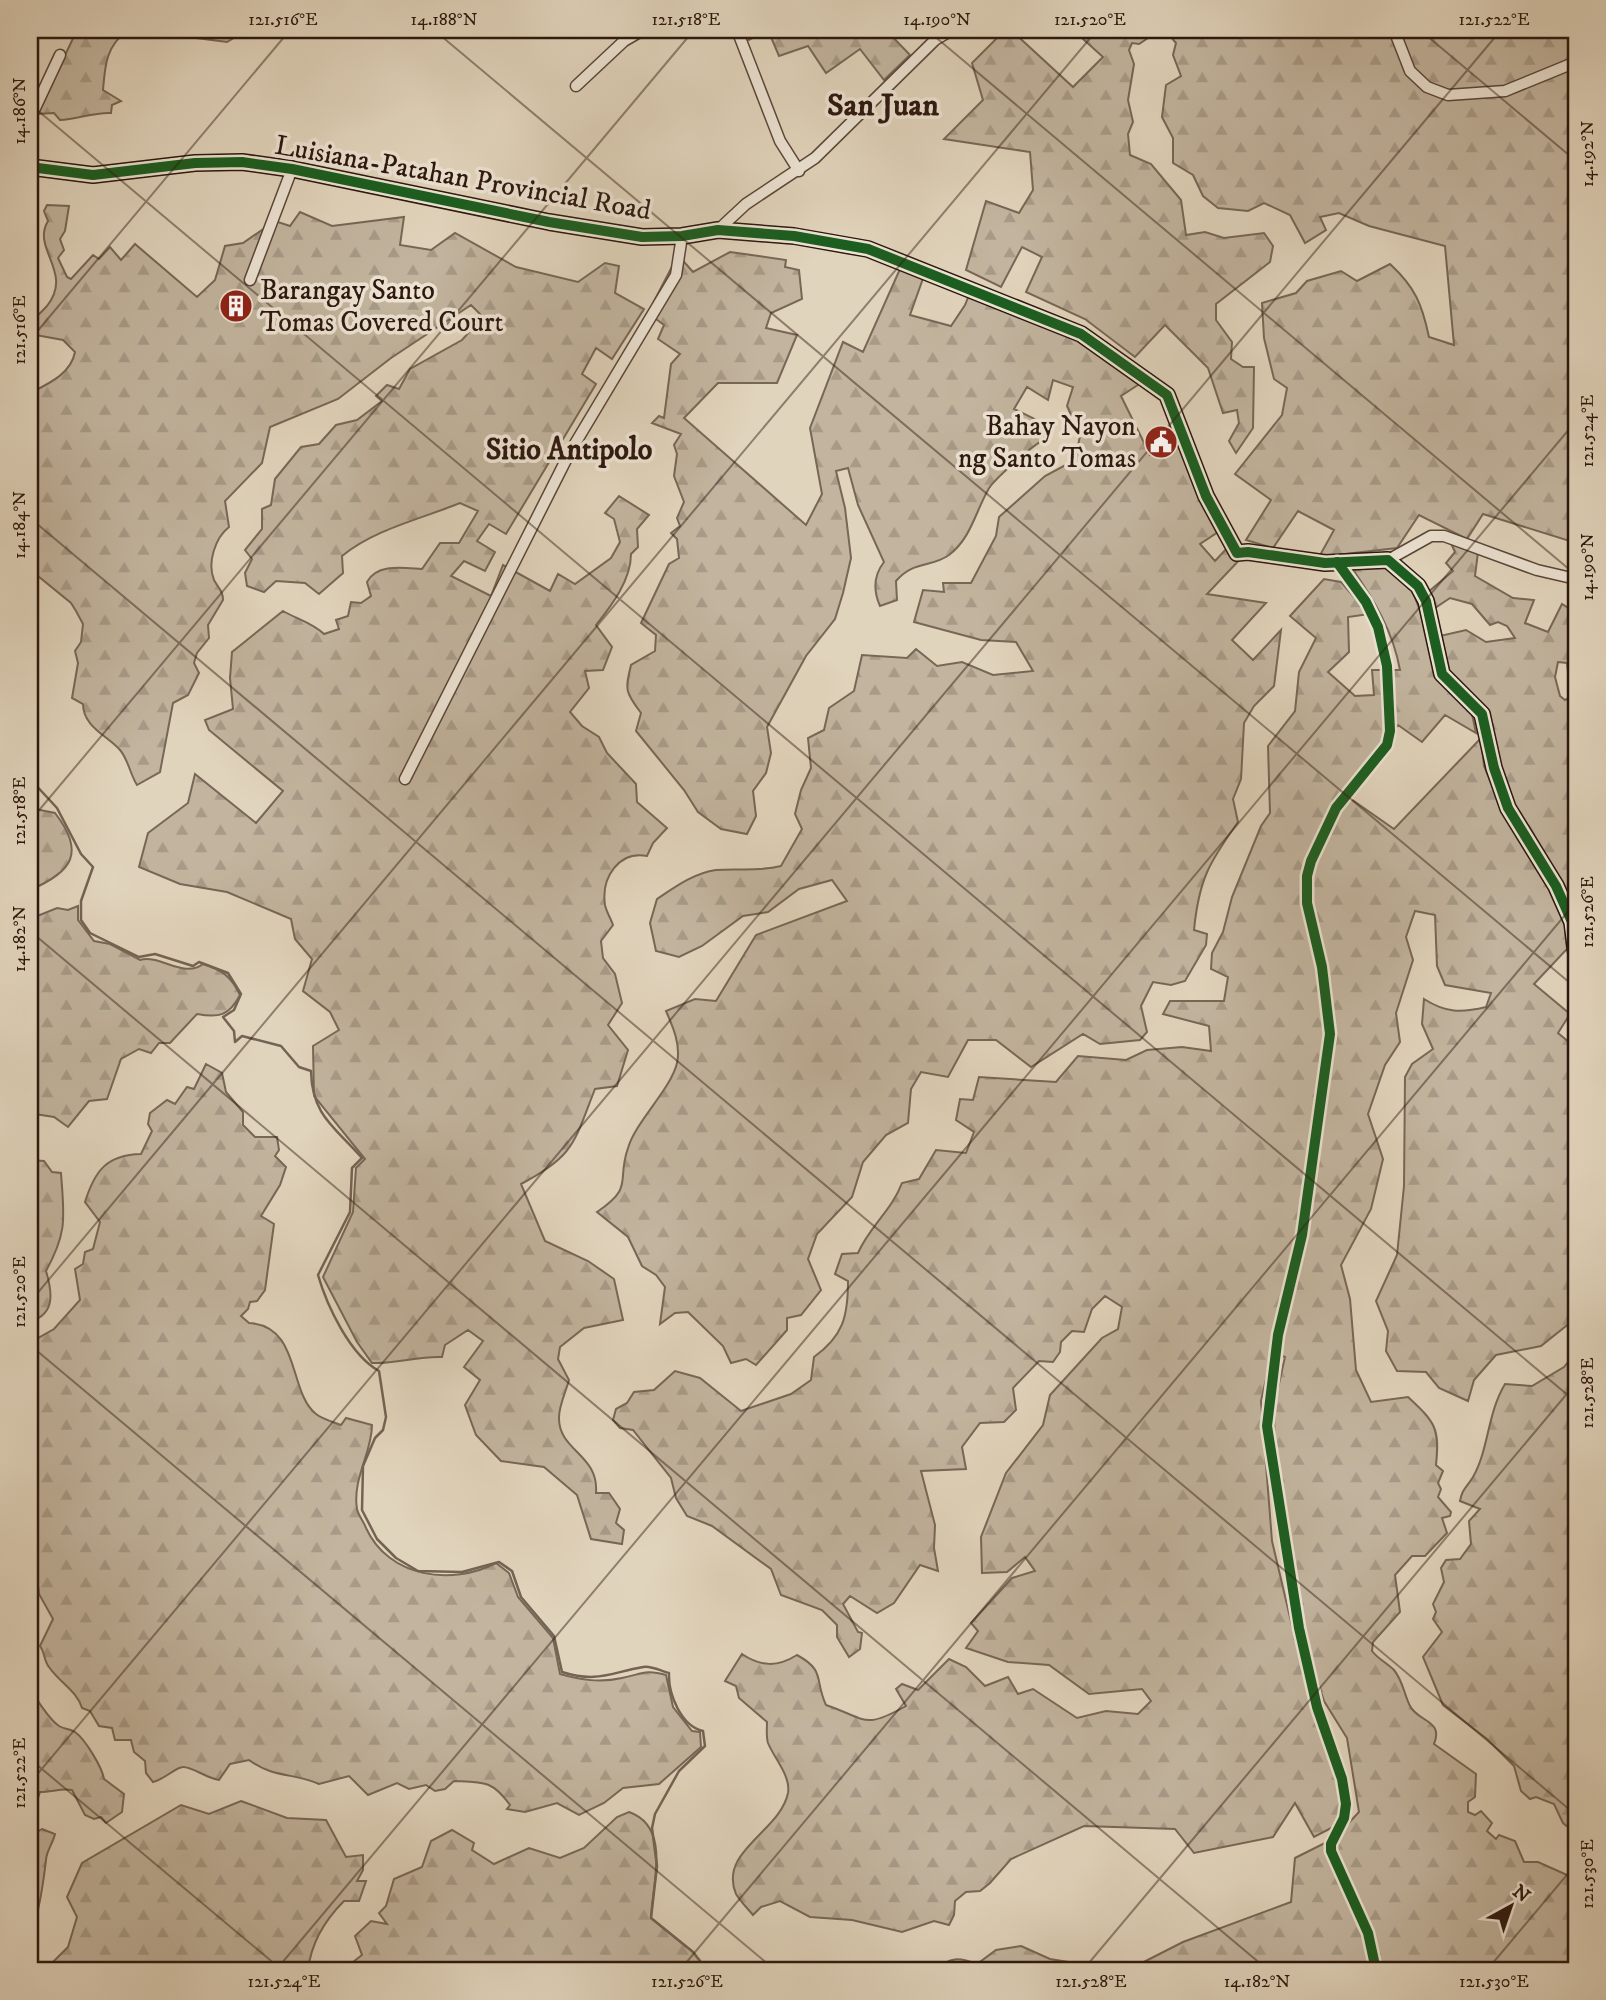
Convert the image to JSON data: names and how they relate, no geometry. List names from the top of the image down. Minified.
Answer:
{"streets":{"street":["Luisiana-Patahan Provincial Road"]},"districts":["San Juan","Sitio Antipolo"],"places":{"building":["Barangay Santo Tomas Covered Court"],"public building":["Bahay Nayon ng Santo Tomas"]},"north":"top right","coordinates":["121.516°E","14.188°N","121.518°E","14.190°N","121.520°E","121.522°E","14.186°N","14.192°N","121.524°E","14.184°N","121.526°E","14.182°N","121.528°E","121.530°E"]}
